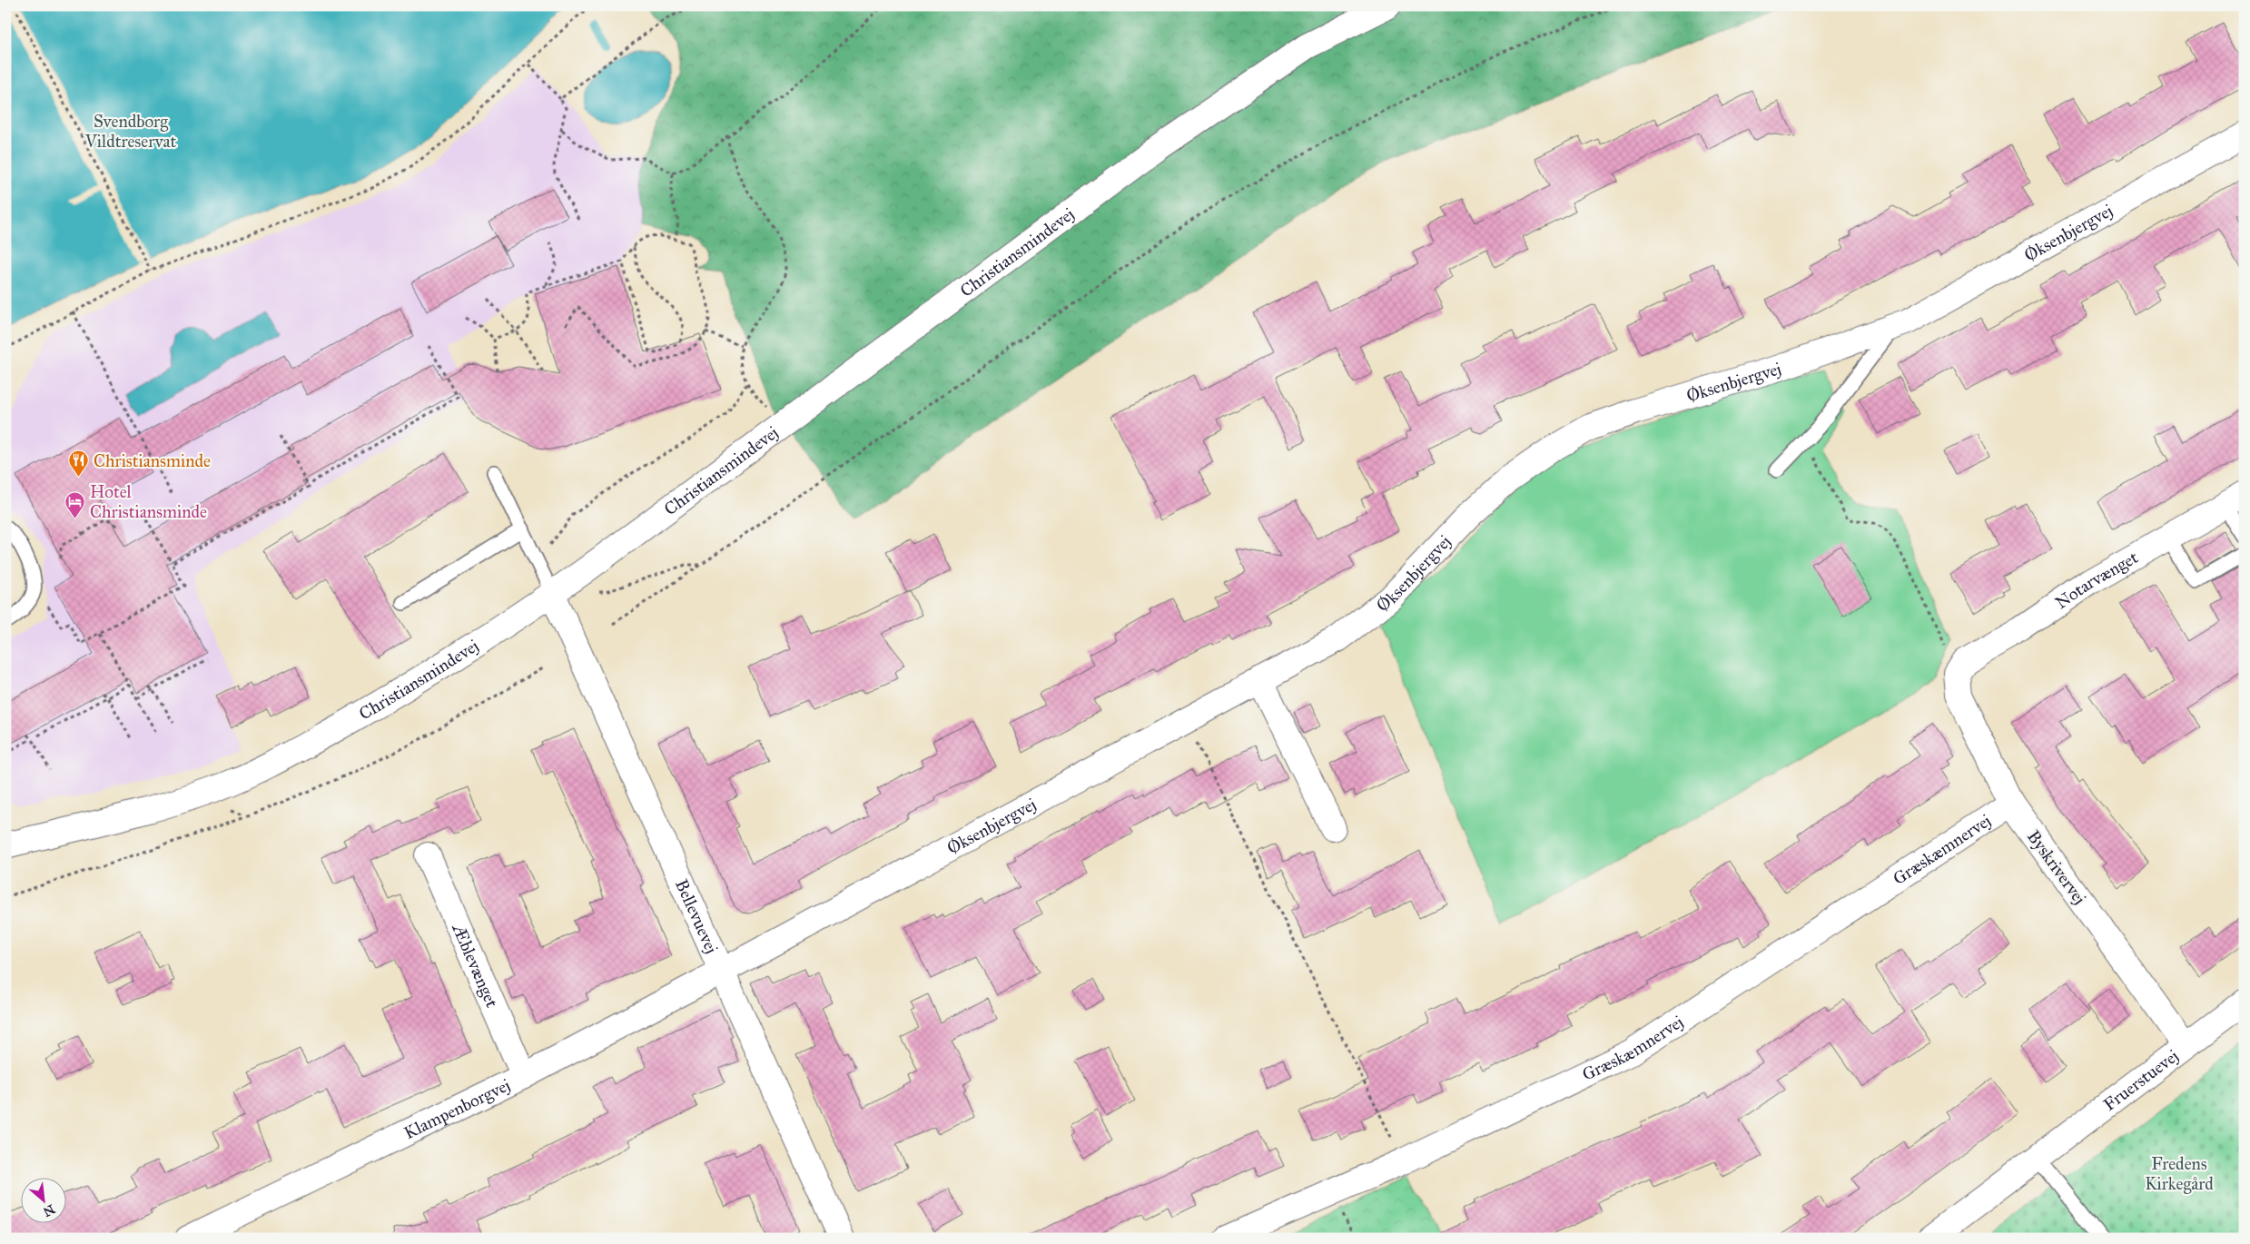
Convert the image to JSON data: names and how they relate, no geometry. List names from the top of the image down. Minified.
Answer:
{"streets":{"street":["Øksenbjergvej","Christiansmindevej","Notarvænget","Græskæmnervej","Byskrivervej","Bellevuevej","Æblevænget","Fruerstuevej","Klampenborgvej"]},"crossings":[["Øksenbjergvej","Bellevuevej"],["Øksenbjergvej","Klampenborgvej"],["Christiansmindevej","Bellevuevej"],["Notarvænget","Byskrivervej"],["Græskæmnervej","Byskrivervej"],["Byskrivervej","Fruerstuevej"],["Bellevuevej","Klampenborgvej"],["Æblevænget","Klampenborgvej"]],"parks":["Svendborg Vildtreservat","Fredens Kirkegård"],"places":{"restaurant":["Christiansminde"],"hotel":["Hotel Christiansminde"]},"north":"bottom right"}
